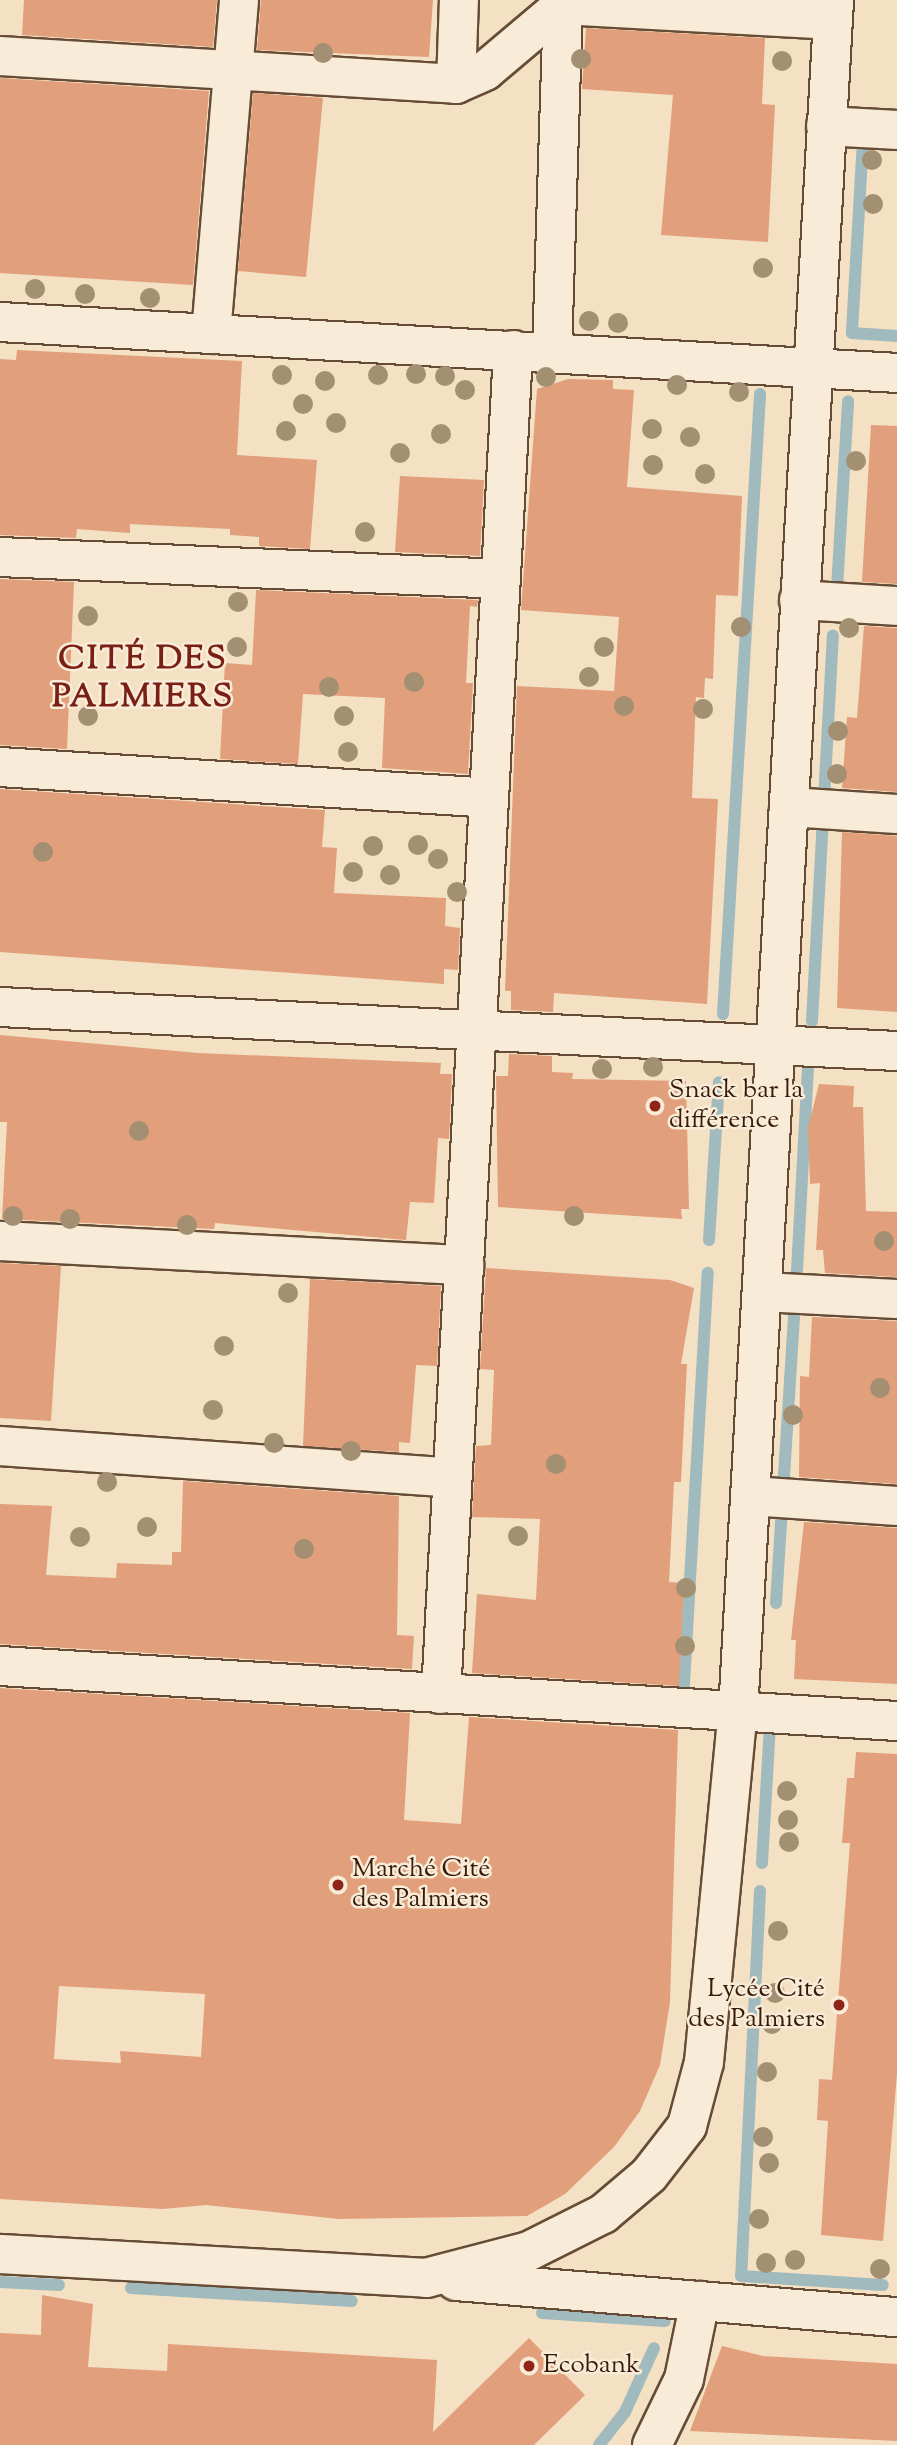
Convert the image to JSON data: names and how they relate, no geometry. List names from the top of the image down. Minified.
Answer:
{"districts":["CITÉ DES PALMIERS"],"places":["Snack bar la différence","Marché Cité des Palmiers","Lycée Cité des Palmiers","Ecobank"]}
